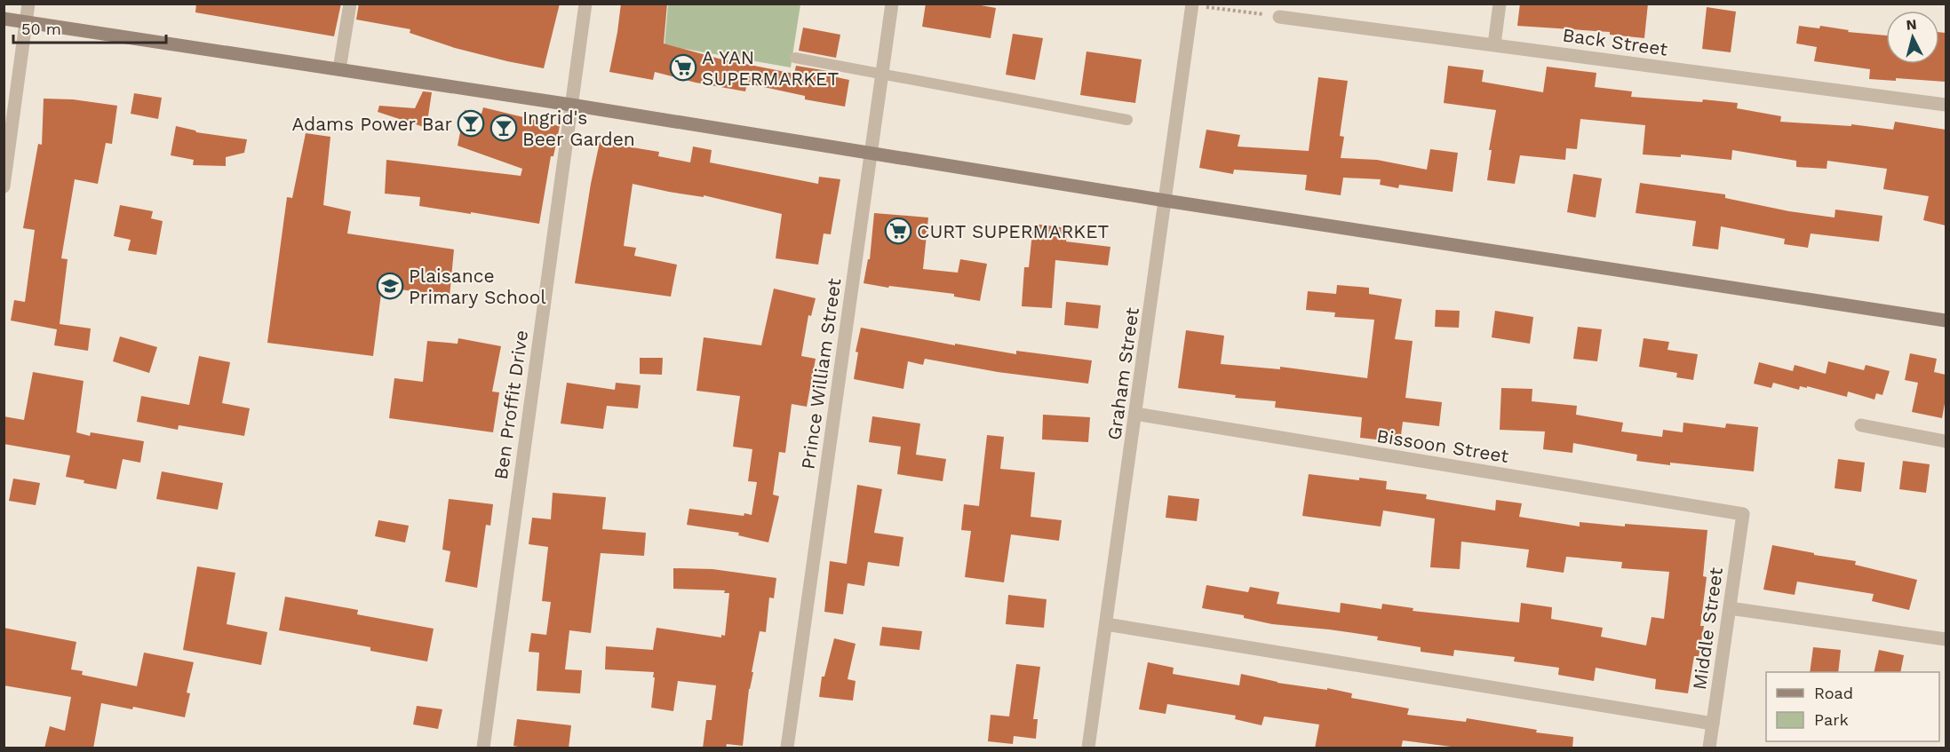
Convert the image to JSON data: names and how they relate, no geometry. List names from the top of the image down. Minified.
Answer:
{"streets":{"street":["Back Street","Prince William Street","Graham Street","Ben Proffit Drive","Bissoon Street","Middle Street"]},"crossings":[["Graham Street","Bissoon Street"],["Bissoon Street","Middle Street"]],"places":{"supermarket":["A YAN SUPERMARKET","CURT SUPERMARKET"],"bar":["Adams Power Bar","Ingrid's Beer Garden"],"school or university":["Plaisance Primary School"]},"legend":["Road","Park"],"scale_bar":"50 m","north":"top"}
